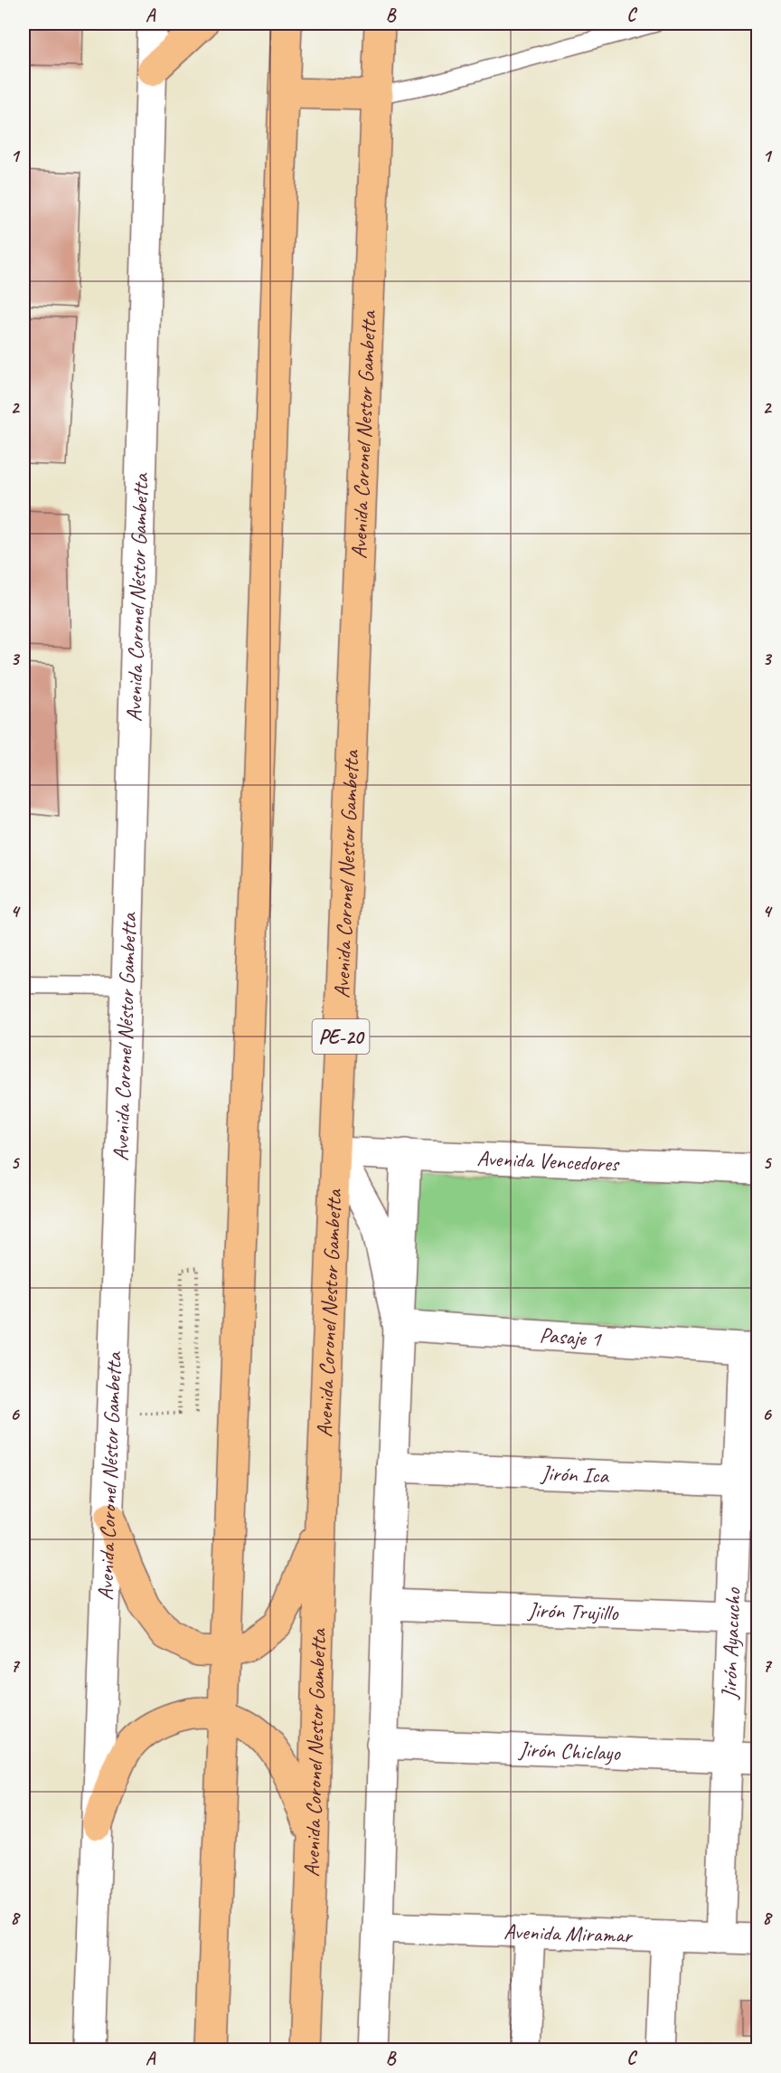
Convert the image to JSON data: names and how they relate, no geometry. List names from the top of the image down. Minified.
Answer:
{"streets":{"highway":["Avenida Coronel Nestor Gambetta","PE-20"],"street":["Avenida Coronel Néstor Gambetta","Avenida Vencedores","Pasaje 1","Jirón Ica","Jirón Trujillo","Jirón Ayacucho","Jirón Chiclayo","Avenida Miramar"]},"crossings":[["Avenida Coronel Nestor Gambetta","Avenida Vencedores"],["Pasaje 1","Jirón Ayacucho"],["Jirón Ica","Jirón Ayacucho"],["Jirón Trujillo","Jirón Ayacucho"],["Jirón Ayacucho","Jirón Chiclayo"],["Jirón Ayacucho","Avenida Miramar"]],"grid":{"columns":["A","B","C"],"rows":["1","2","3","4","5","6","7","8"]}}
